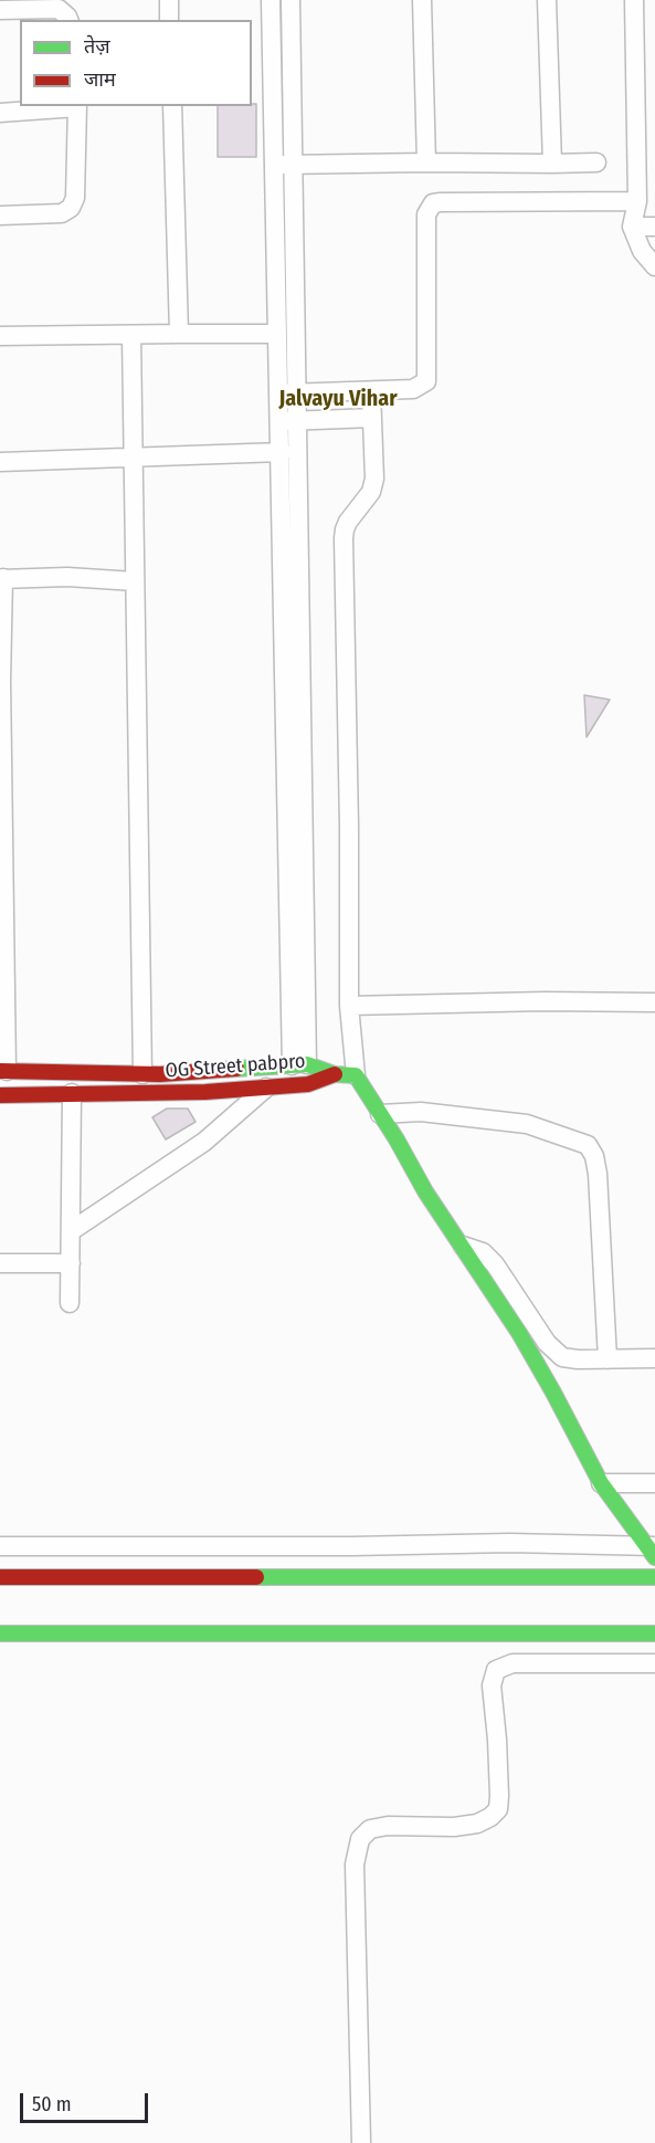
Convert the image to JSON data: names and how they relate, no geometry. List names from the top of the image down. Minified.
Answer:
{"streets":{"main road":["OG Street pabpro"]},"districts":["Jalvayu Vihar"],"legend":["तेज़","जाम"],"scale_bar":"50 m"}
